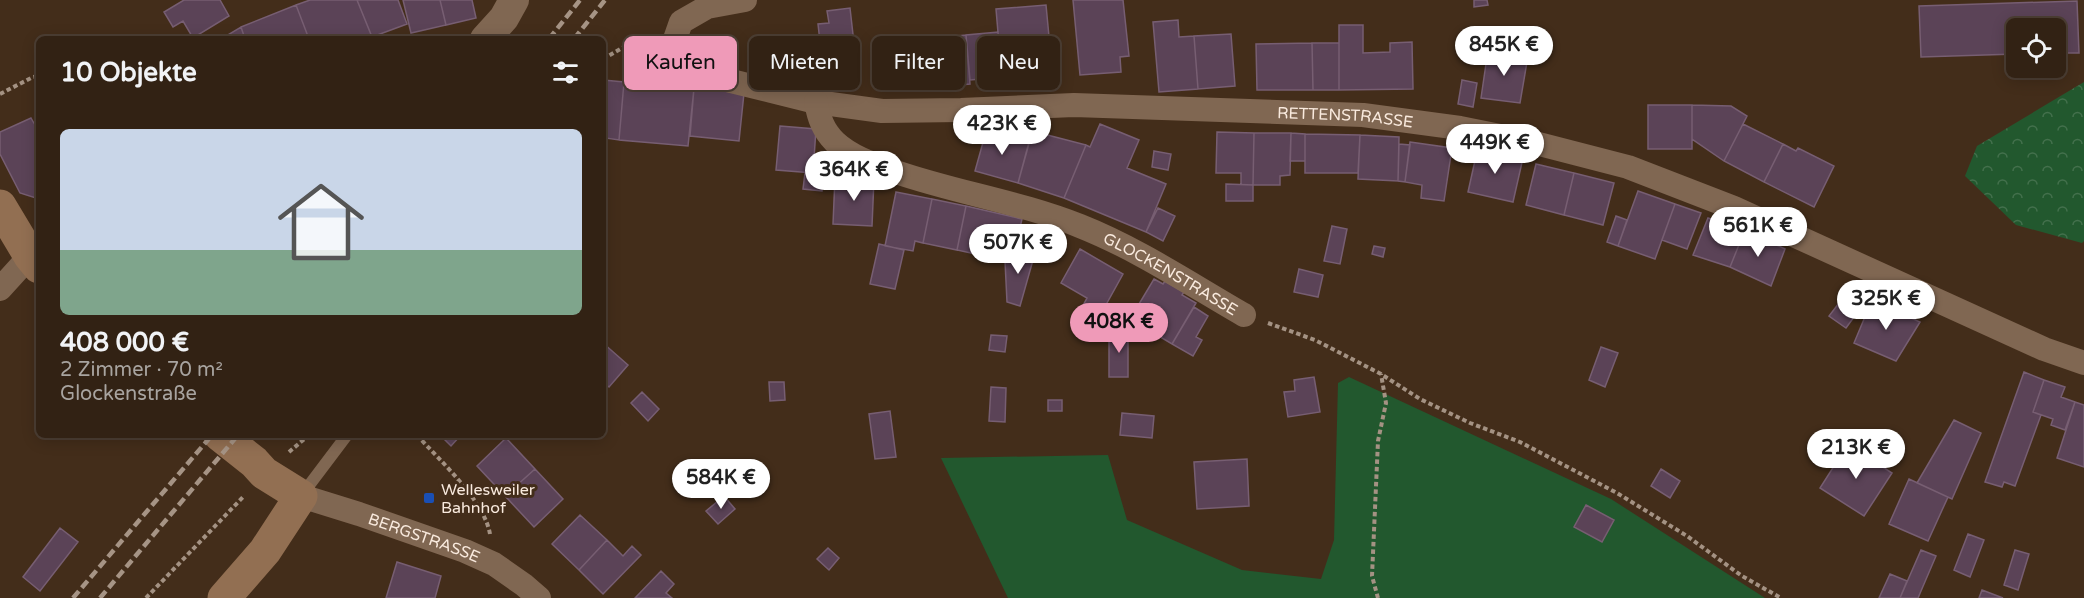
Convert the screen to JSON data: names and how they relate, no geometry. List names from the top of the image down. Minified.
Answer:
{"streets":{"street":["RETTENSTRASSE","GLOCKENSTRASSE","BERGSTRASSE"]},"crossings":[["RETTENSTRASSE","GLOCKENSTRASSE"]],"places":{"transit":["Wellesweiler Bahnhof"]},"page":{"price":["845K €","423K €","449K €","364K €","561K €","507K €","325K €","408K €","213K €","584K €"],"chip":["Kaufen","Mieten","Filter","Neu"],"heading":"10 Objekte","list":[{"name":"408 000 €","note":"2 Zimmer · 70 m² · Glockenstraße"}]}}
